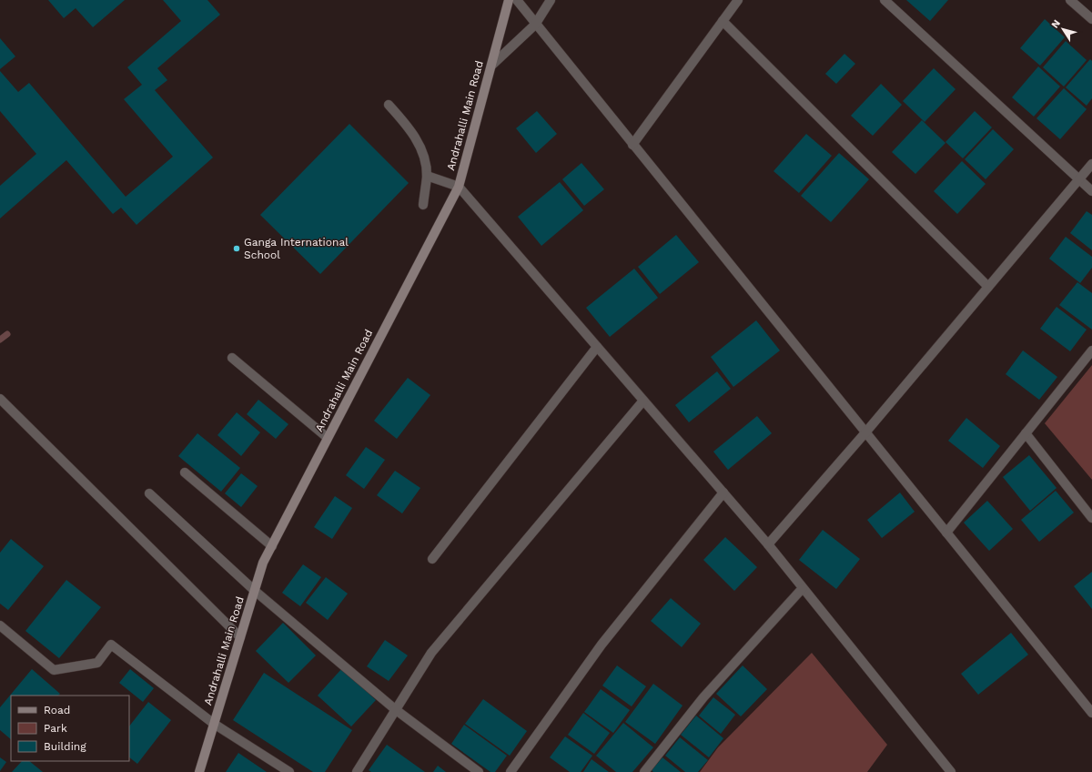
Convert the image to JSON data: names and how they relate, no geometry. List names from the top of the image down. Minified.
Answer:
{"streets":{"main road":["Andrahalli Main Road"]},"places":["Ganga International School"],"legend":["Road","Park","Building"],"north":"top left"}
